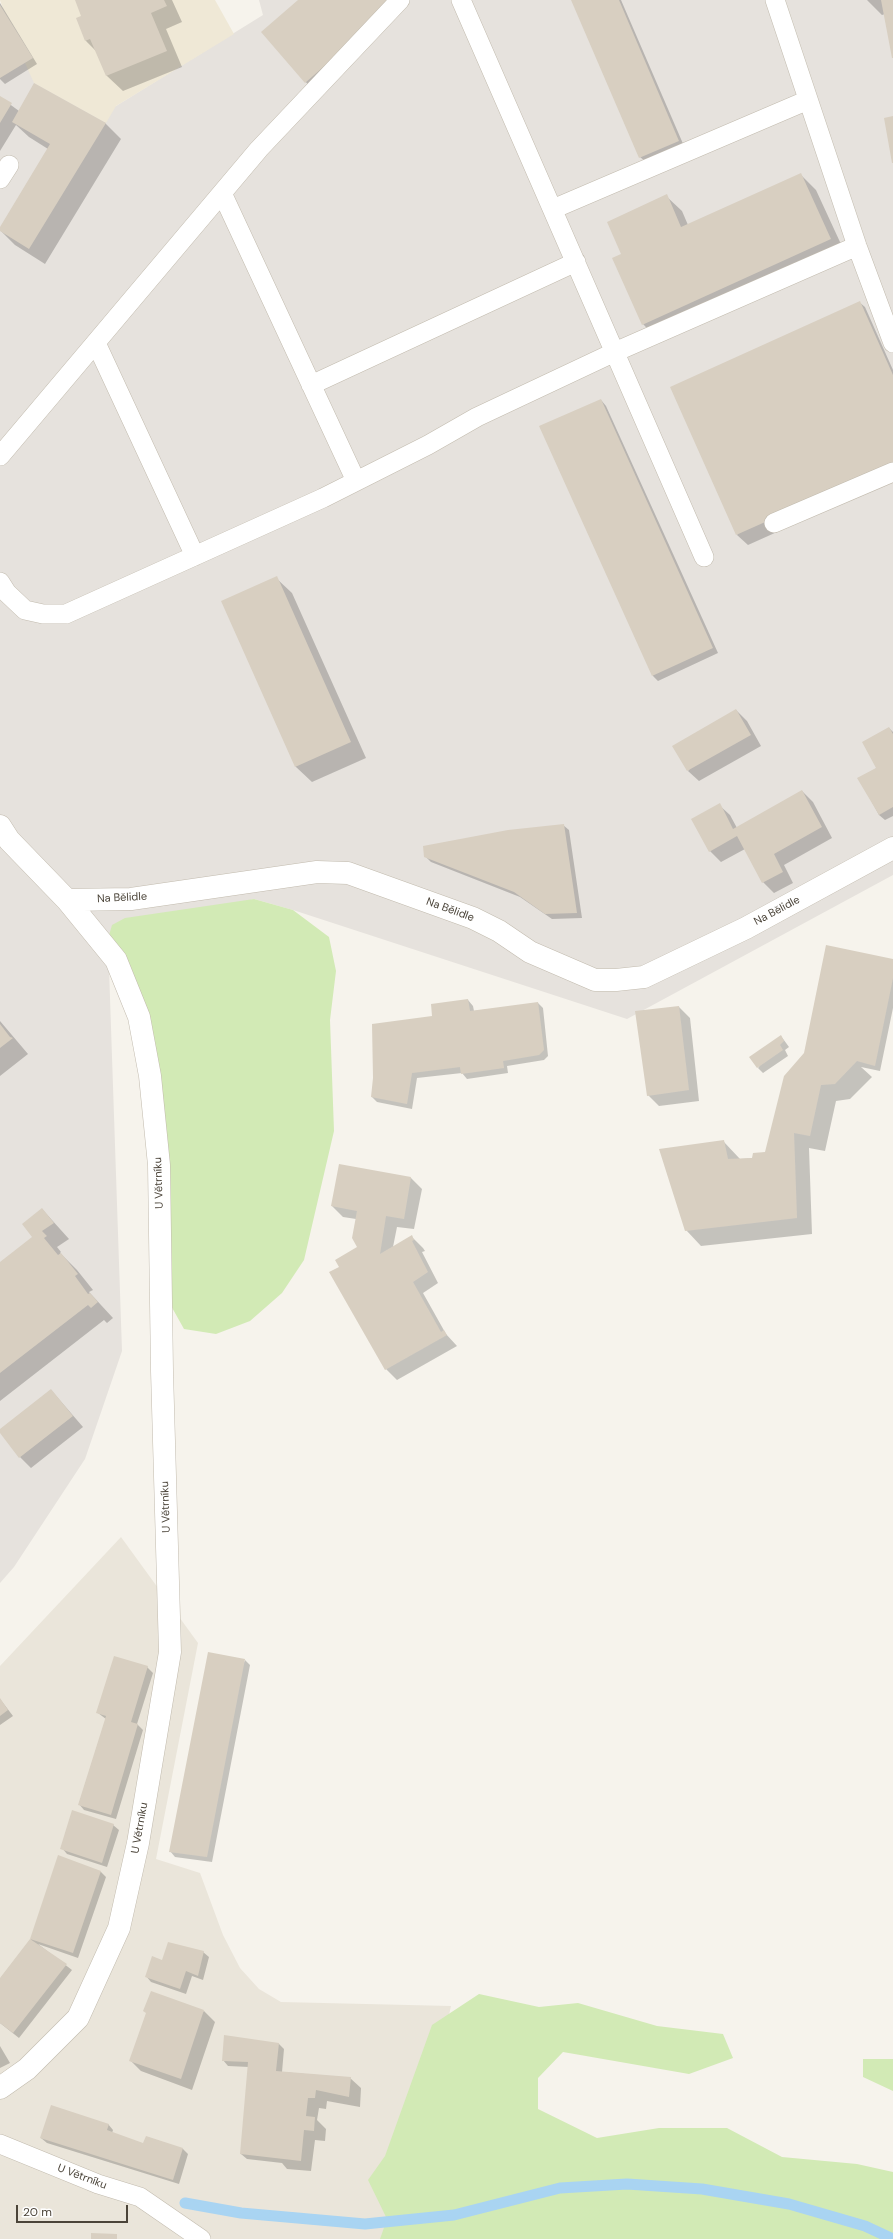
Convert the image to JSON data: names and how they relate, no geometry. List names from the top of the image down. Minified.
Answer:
{"streets":{"street":["Na Bělidle","U Větrníku"]},"crossings":[["Na Bělidle","U Větrníku"]],"scale_bar":"20 m"}
